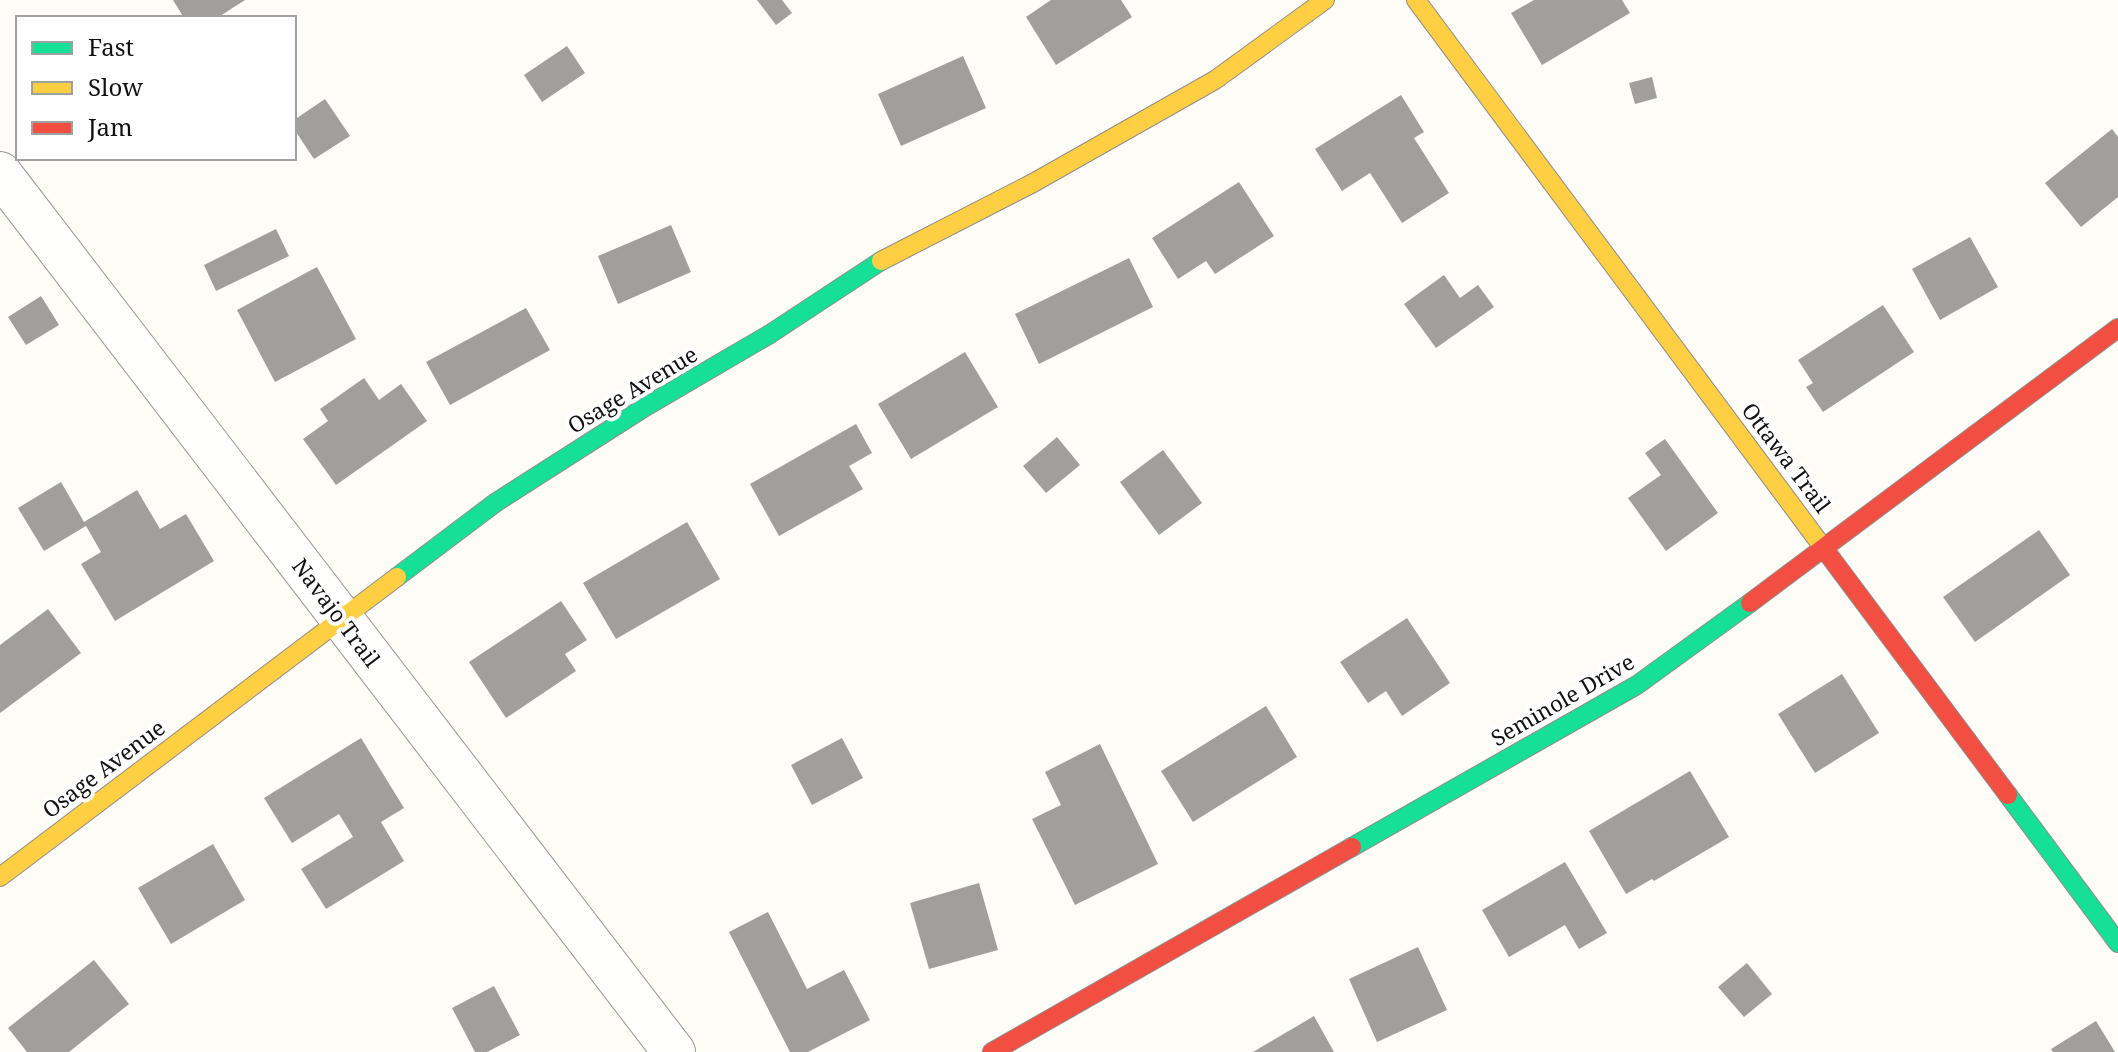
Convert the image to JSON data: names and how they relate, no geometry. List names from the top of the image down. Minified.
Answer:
{"streets":{"street":["Osage Avenue","Ottawa Trail","Navajo Trail","Seminole Drive"]},"crossings":[["Osage Avenue","Navajo Trail"],["Ottawa Trail","Seminole Drive"]],"legend":["Fast","Slow","Jam"]}
